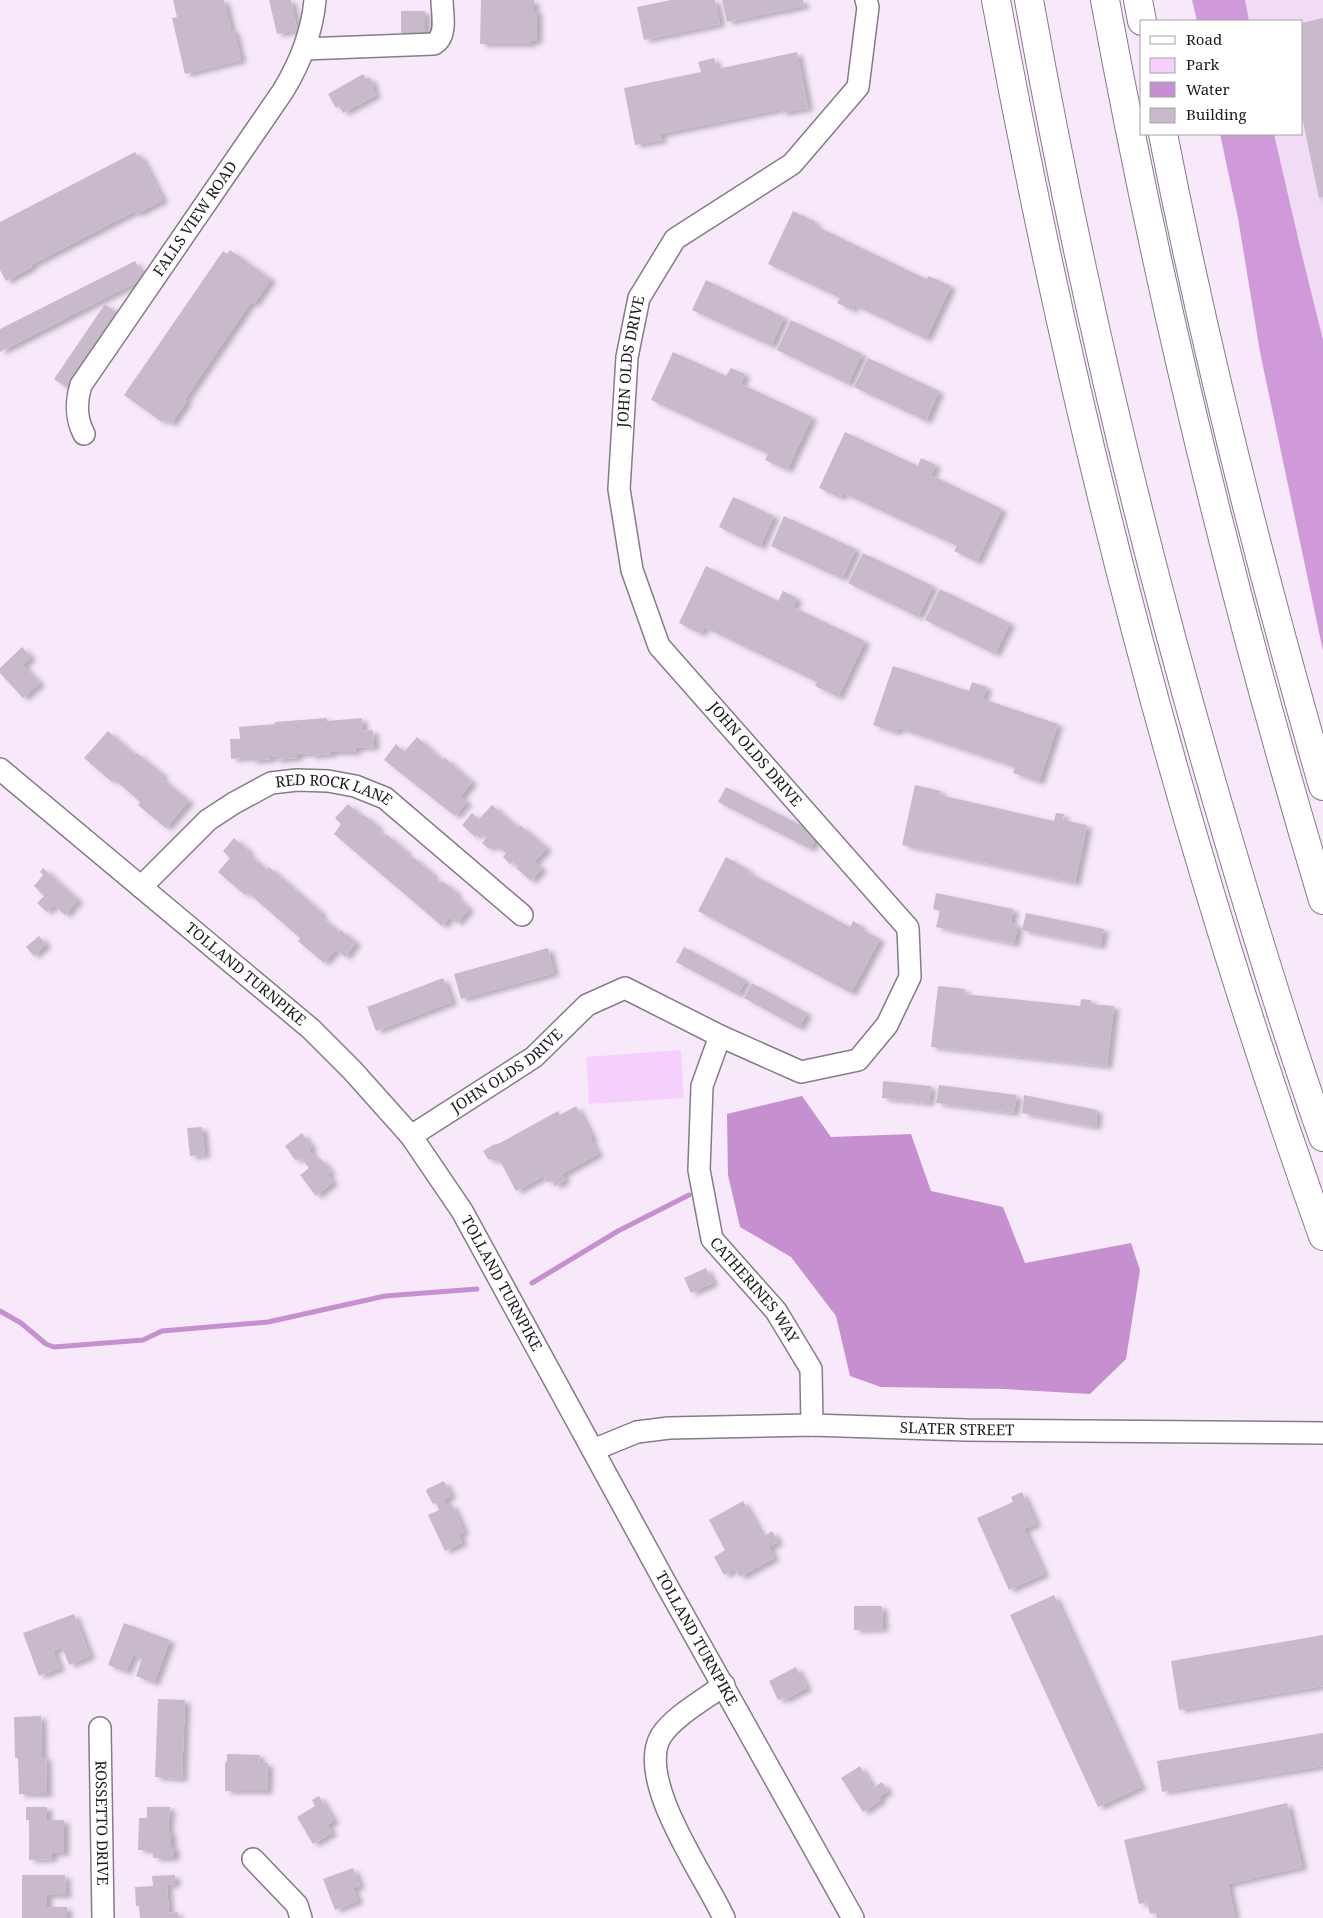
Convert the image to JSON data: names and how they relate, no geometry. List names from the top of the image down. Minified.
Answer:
{"streets":{"street":["FALLS VIEW ROAD","JOHN OLDS DRIVE","RED ROCK LANE","TOLLAND TURNPIKE","CATHERINES WAY","SLATER STREET","ROSSETTO DRIVE"]},"crossings":[["JOHN OLDS DRIVE","TOLLAND TURNPIKE"],["JOHN OLDS DRIVE","CATHERINES WAY"],["RED ROCK LANE","TOLLAND TURNPIKE"],["TOLLAND TURNPIKE","SLATER STREET"],["CATHERINES WAY","SLATER STREET"]],"legend":["Road","Park","Water","Building"]}
